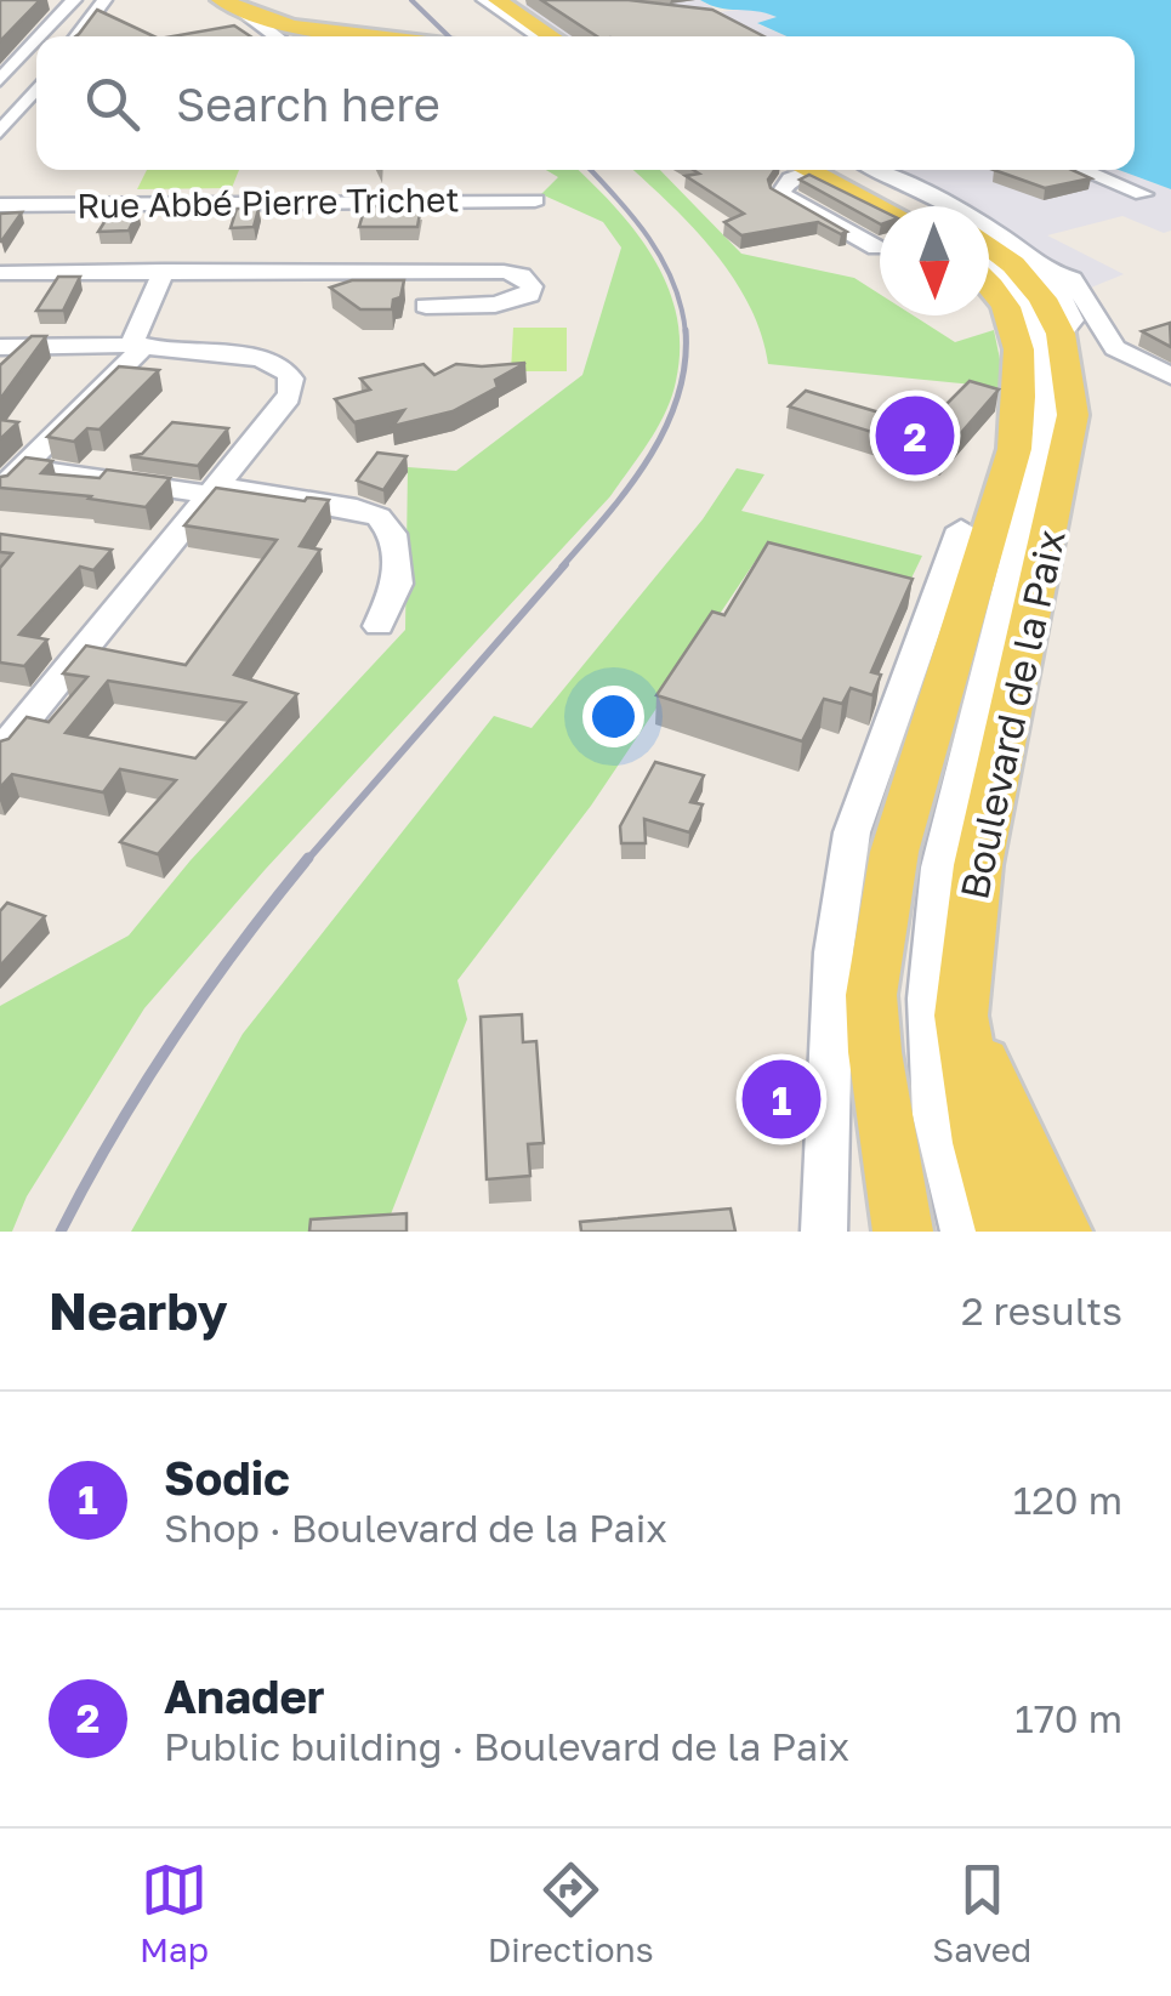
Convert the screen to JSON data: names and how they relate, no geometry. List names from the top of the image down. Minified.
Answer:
{"streets":{"main road":["Boulevard de la Paix"],"street":["Rue Abbé Pierre Trichet"]},"north":"bottom","page":{"search":"Search here","pins":["2","1"],"heading":["Nearby","2 results"],"list":[{"mark":"1","name":"Sodic","note":"Shop · Boulevard de la Paix","value":"120 m"},{"mark":"2","name":"Anader","note":"Public building · Boulevard de la Paix","value":"170 m"}],"nav":["Map","Directions","Saved"]}}
